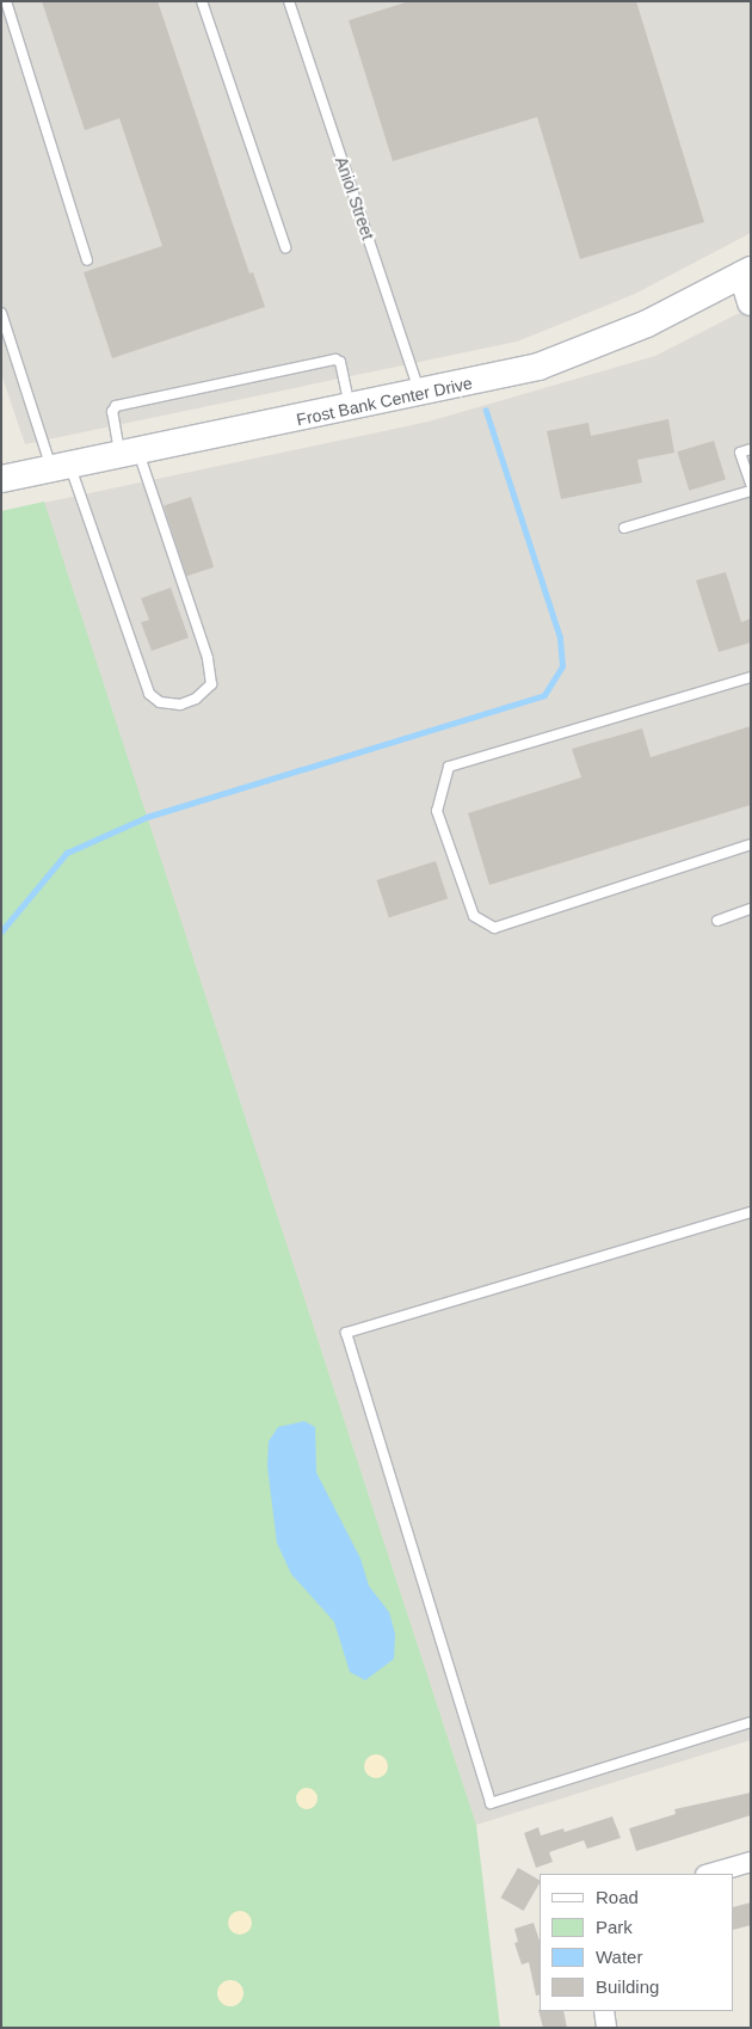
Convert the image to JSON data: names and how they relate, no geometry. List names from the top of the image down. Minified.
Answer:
{"streets":{"main road":["Frost Bank Center Drive"],"lane":["Aniol Street"]},"crossings":[["Aniol Street","Frost Bank Center Drive"]],"legend":["Road","Park","Water","Building"]}
